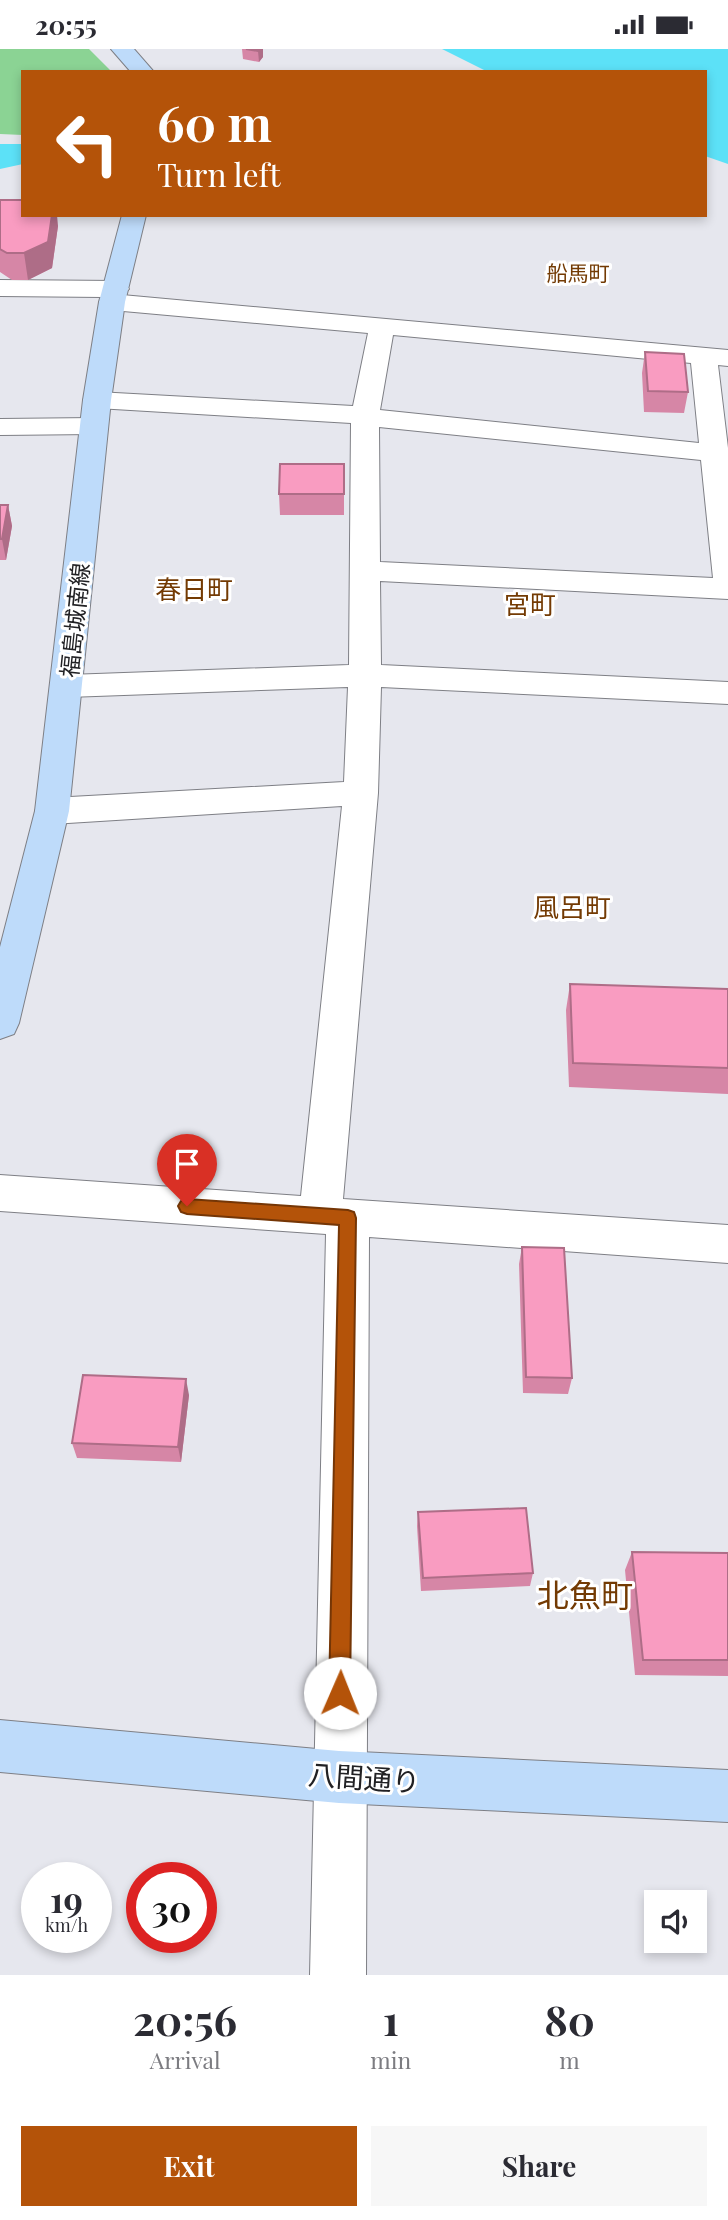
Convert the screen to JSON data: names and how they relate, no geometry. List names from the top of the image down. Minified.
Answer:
{"streets":{"main road":["福島城南線","八間通り"]},"districts":["船馬町","春日町","宮町","風呂町","北魚町"],"page":{"status":"20:55","turn":["60 m","Turn left"],"speed":"19 km/h","limit":"30","eta":["20:56","Arrival","1","min","80","m"],"buttons":["Exit","Share"]}}
